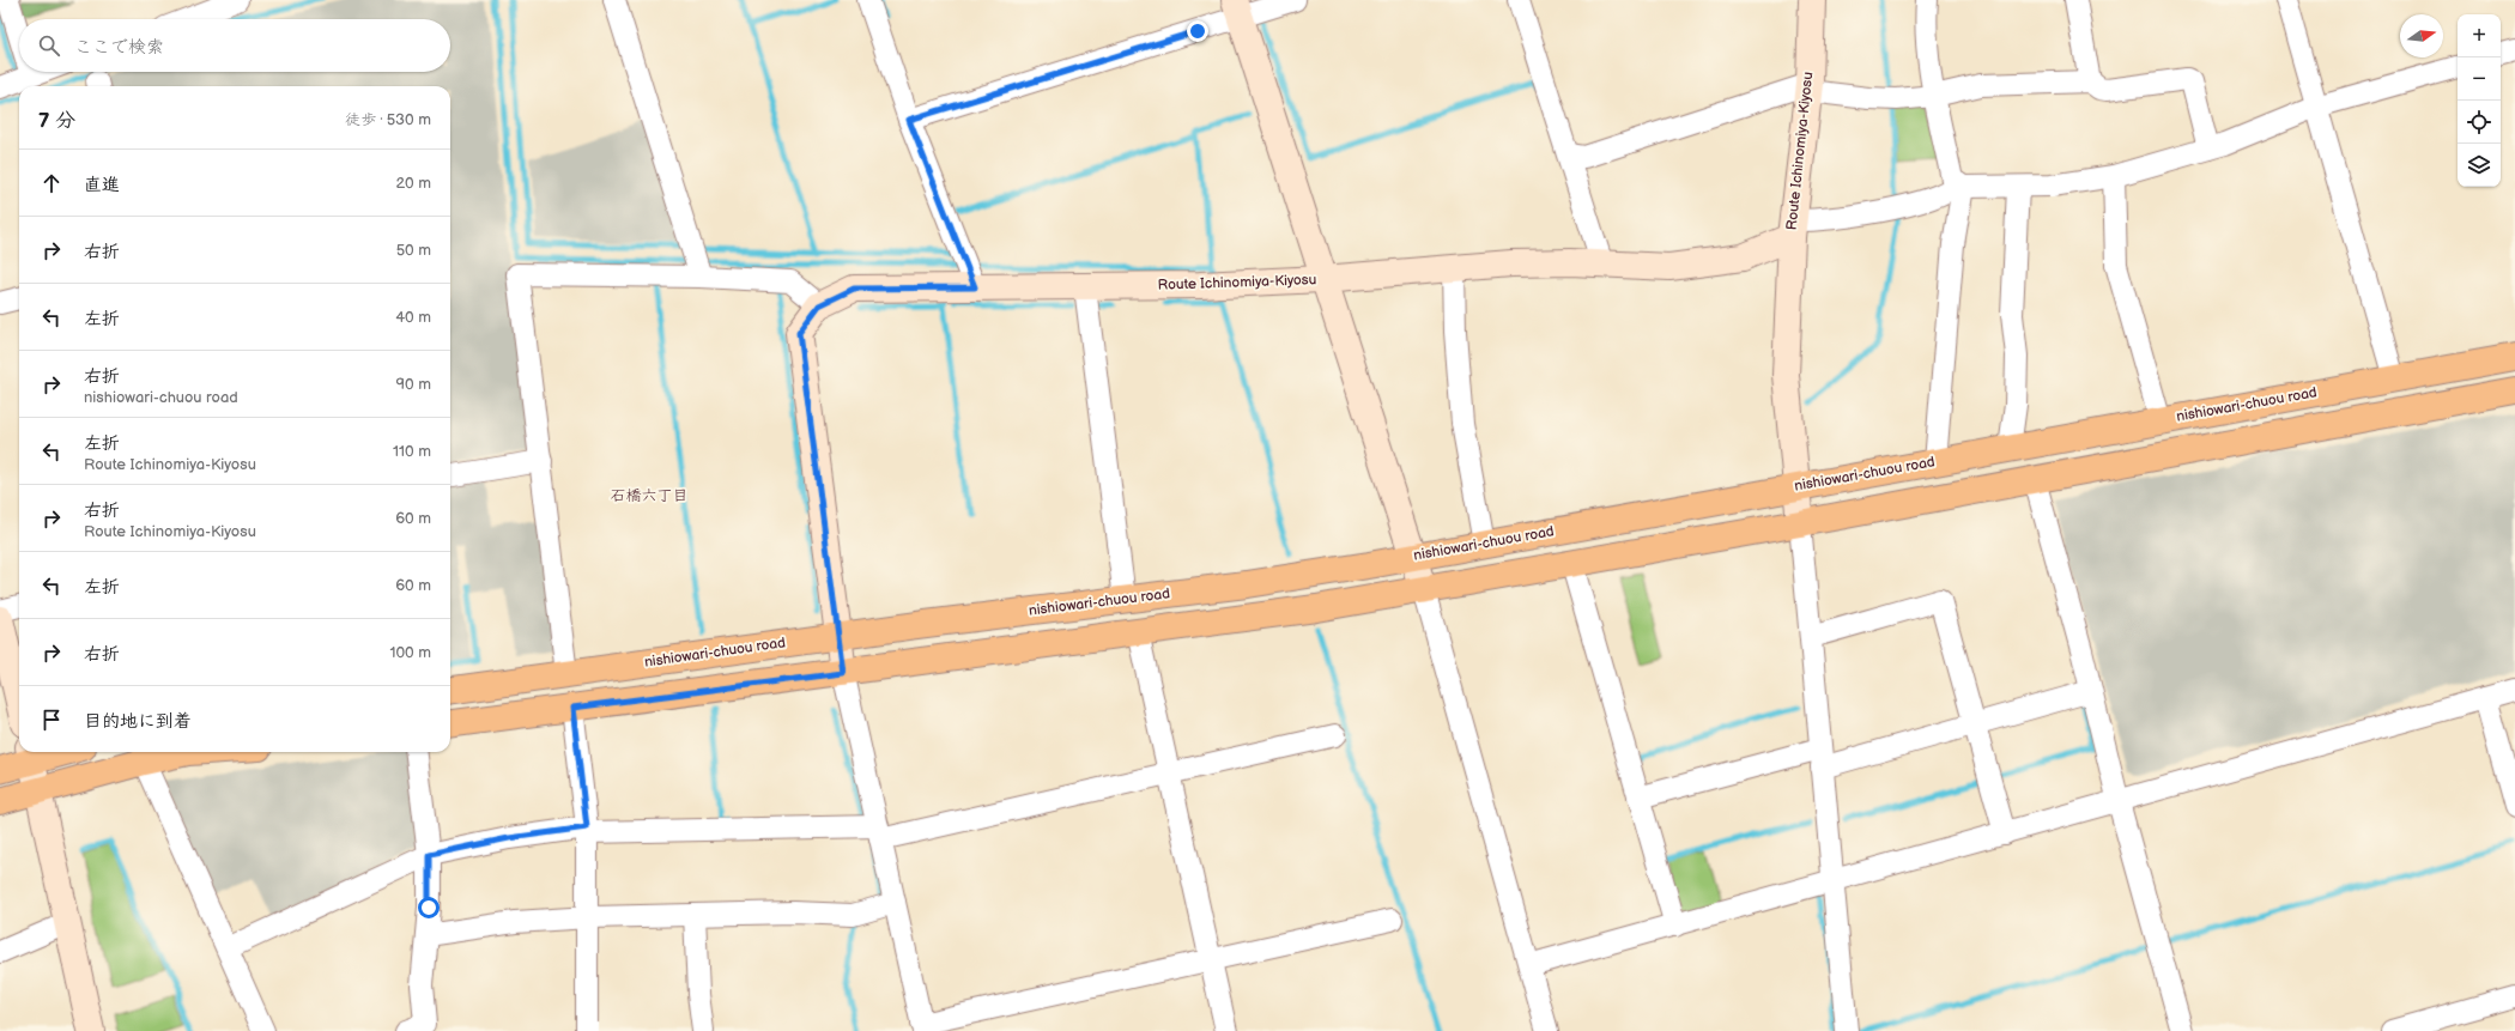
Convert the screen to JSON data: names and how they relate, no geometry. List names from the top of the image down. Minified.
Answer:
{"streets":{"main road":["Route Ichinomiya-Kiyosu","nishiowari-chuou road"]},"crossings":[["Route Ichinomiya-Kiyosu","nishiowari-chuou road"]],"districts":["石橋六丁目"],"north":"right","page":{"map_buttons":["+","−"],"search":"ここで検索","heading":["7 分","徒歩 · 530 m"],"list":[["直進","20 m"],["右折","50 m"],["左折","40 m"],["右折","nishiowari-chuou road","90 m"],["左折","Route Ichinomiya-Kiyosu","110 m"],["右折","Route Ichinomiya-Kiyosu","60 m"],["左折","60 m"],["右折","100 m"],"目的地に到着"]}}
